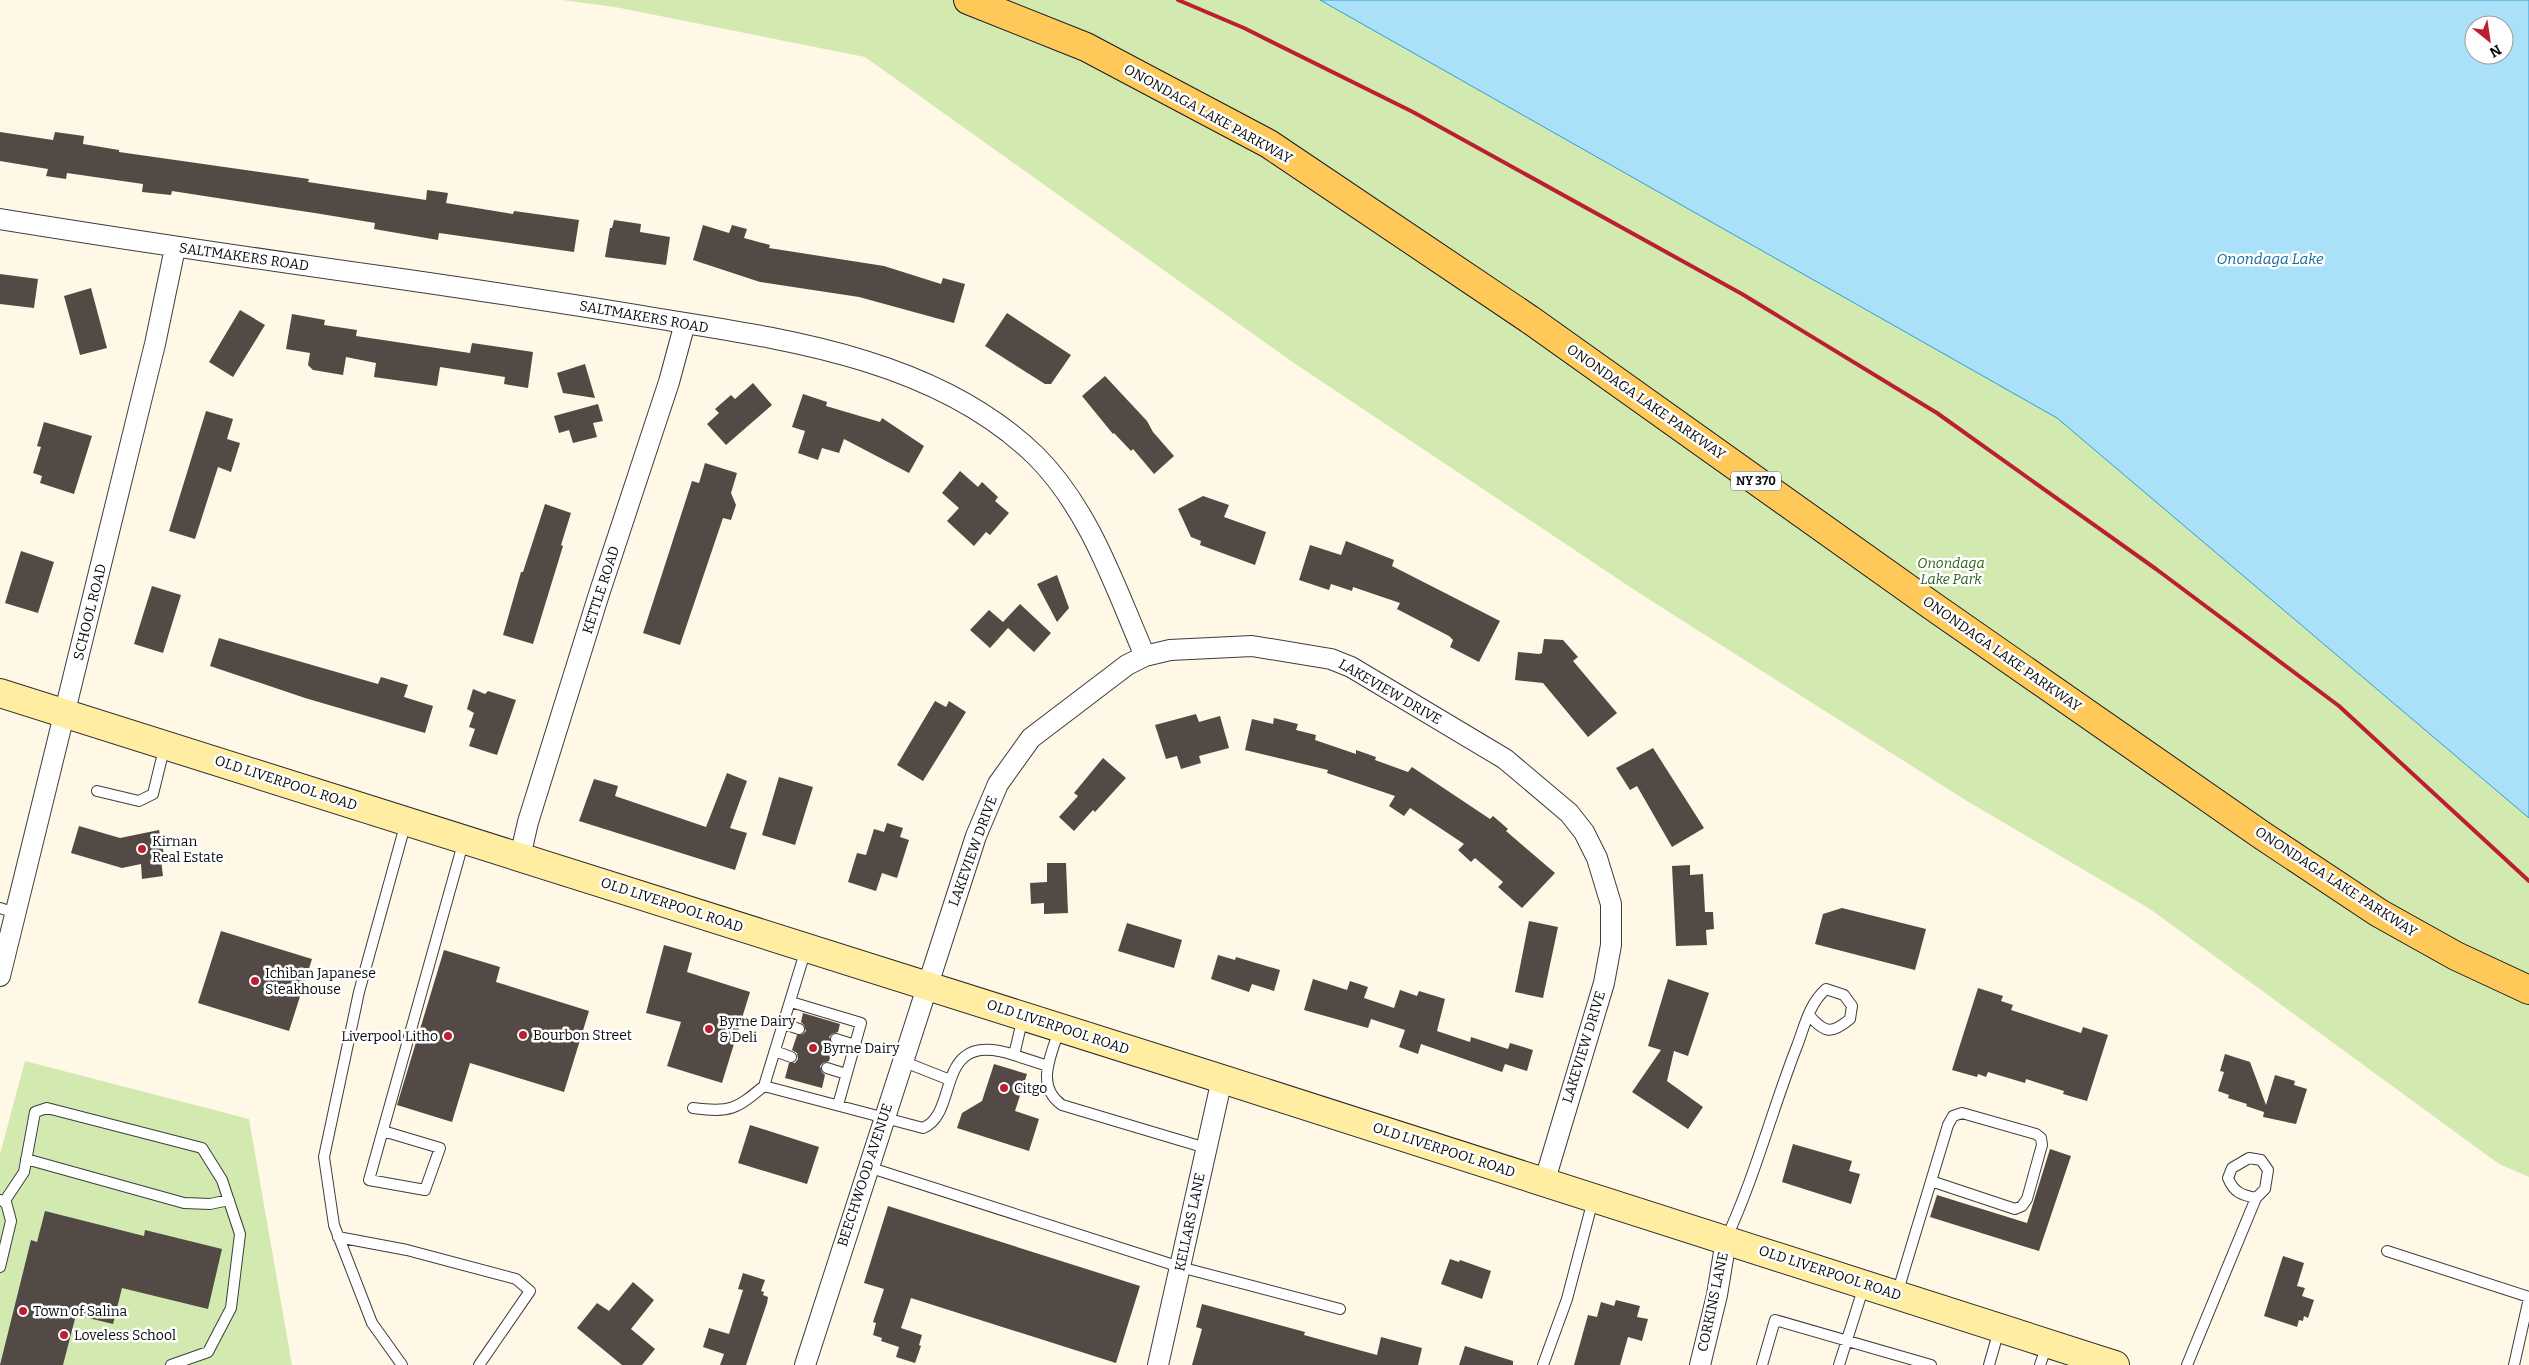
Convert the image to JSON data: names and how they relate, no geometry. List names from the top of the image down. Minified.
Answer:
{"streets":{"main road":["ONONDAGA LAKE PARKWAY","NY 370","OLD LIVERPOOL ROAD"],"street":["SALTMAKERS ROAD","KETTLE ROAD","SCHOOL ROAD","LAKEVIEW DRIVE","BEECHWOOD AVENUE","KELLARS LANE","CORKINS LANE"]},"crossings":[["SALTMAKERS ROAD","KETTLE ROAD"],["SALTMAKERS ROAD","SCHOOL ROAD"],["SALTMAKERS ROAD","LAKEVIEW DRIVE"],["KETTLE ROAD","OLD LIVERPOOL ROAD"],["SCHOOL ROAD","OLD LIVERPOOL ROAD"],["LAKEVIEW DRIVE","OLD LIVERPOOL ROAD"],["LAKEVIEW DRIVE","BEECHWOOD AVENUE"],["OLD LIVERPOOL ROAD","BEECHWOOD AVENUE"],["OLD LIVERPOOL ROAD","KELLARS LANE"],["OLD LIVERPOOL ROAD","CORKINS LANE"]],"water":["Onondaga Lake"],"parks":["Onondaga Lake Park"],"places":["Kirnan Real Estate","Ichiban Japanese Steakhouse","Byrne Dairy & Deli","Bourbon Street","Liverpool Litho","Byrne Dairy","Citgo","Town of Salina","Loveless School"],"north":"bottom right"}
